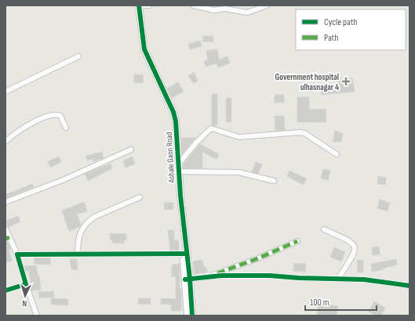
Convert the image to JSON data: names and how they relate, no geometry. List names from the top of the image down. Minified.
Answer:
{"streets":{"street":["Ashale Gaon Road"]},"places":{"health":["Government hospital ulhasnagar 4"]},"legend":["Cycle path","Path"],"scale_bar":"100 m","north":"bottom"}
